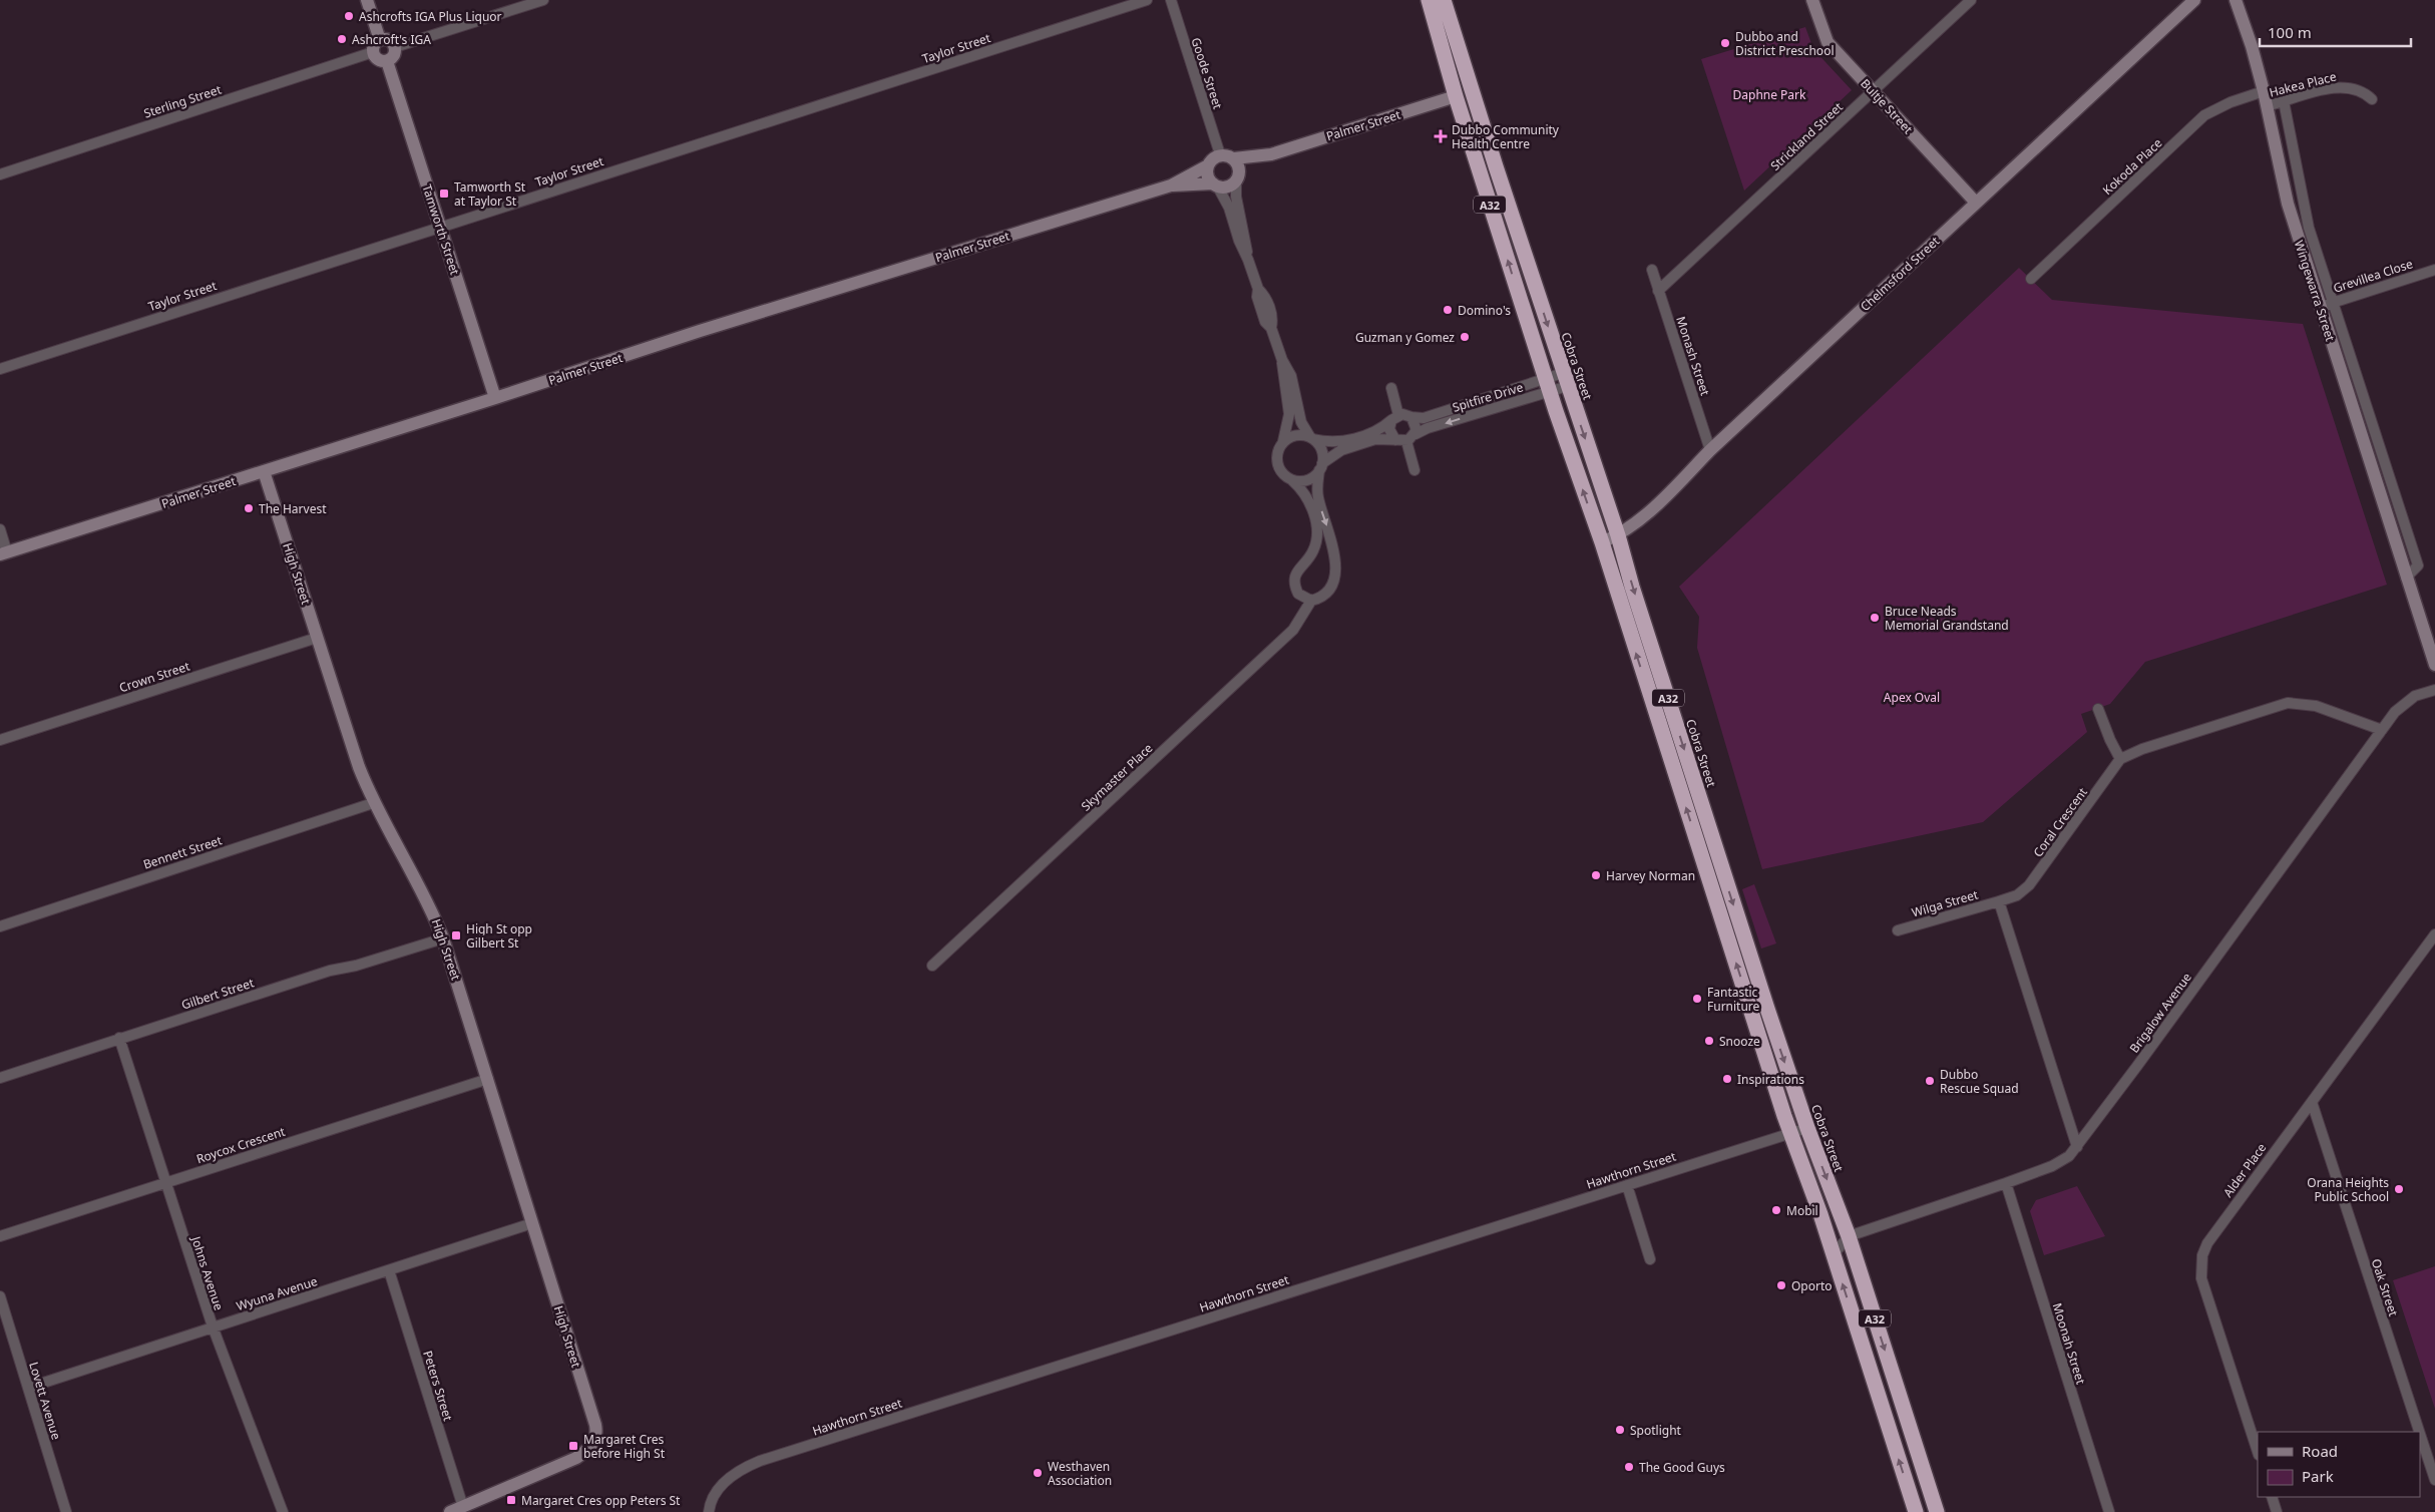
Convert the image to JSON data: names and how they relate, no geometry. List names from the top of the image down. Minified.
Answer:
{"streets":{"highway":["A32","Cobra Street"],"street":["Taylor Street","Goode Street","Hakea Place","Sterling Street","Bultje Street","Palmer Street","Strickland Street","Kokoda Place","Tamworth Street","Chelmsford Street","Grevillea Close","Wingewarra Street","Monash Street","Spitfire Drive","High Street","Crown Street","Skymaster Place","Coral Crescent","Bennett Street","Wilga Street","Gilbert Street","Brigalow Avenue","Roycox Crescent","Hawthorn Street","Alder Place","Johns Avenue","Oak Street","Wyuna Avenue","Moonah Street","Peters Street","Lovett Avenue"]},"crossings":[["Taylor Street","Tamworth Street"],["Goode Street","Palmer Street"],["Hakea Place","Wingewarra Street"],["Sterling Street","Tamworth Street"],["Bultje Street","Strickland Street"],["Bultje Street","Chelmsford Street"],["Palmer Street","A32"],["Palmer Street","Tamworth Street"],["Palmer Street","High Street"],["Strickland Street","Monash Street"],["Kokoda Place","Wingewarra Street"],["A32","Chelmsford Street"],["A32","Spitfire Drive"],["A32","Hawthorn Street"],["Chelmsford Street","Monash Street"],["Chelmsford Street","Cobra Street"],["Grevillea Close","Wingewarra Street"],["Cobra Street","Spitfire Drive"],["Cobra Street","Brigalow Avenue"],["Cobra Street","Hawthorn Street"],["High Street","Crown Street"],["High Street","Bennett Street"],["High Street","Gilbert Street"],["High Street","Roycox Crescent"],["High Street","Wyuna Avenue"],["High Street","Peters Street"],["Coral Crescent","Wilga Street"],["Gilbert Street","Johns Avenue"],["Brigalow Avenue","Moonah Street"],["Roycox Crescent","Johns Avenue"],["Alder Place","Oak Street"],["Johns Avenue","Wyuna Avenue"],["Wyuna Avenue","Peters Street"],["Wyuna Avenue","Lovett Avenue"]],"parks":["Daphne Park","Apex Oval"],"places":{"other":["Ashcrofts IGA Plus Liquor","Ashcroft's IGA","Dubbo and District Preschool","Domino's","Guzman y Gomez","The Harvest","Bruce Neads Memorial Grandstand","Harvey Norman","Fantastic Furniture","Snooze","Inspirations","Dubbo Rescue Squad","Orana Heights Public School","Mobil","Oporto","Spotlight","The Good Guys","Westhaven Association"],"health":["Dubbo Community Health Centre"],"transit":["Tamworth St at Taylor St","High St opp Gilbert St","Margaret Cres before High St","Margaret Cres opp Peters St"]},"legend":["Road","Park"],"scale_bar":"100 m"}
